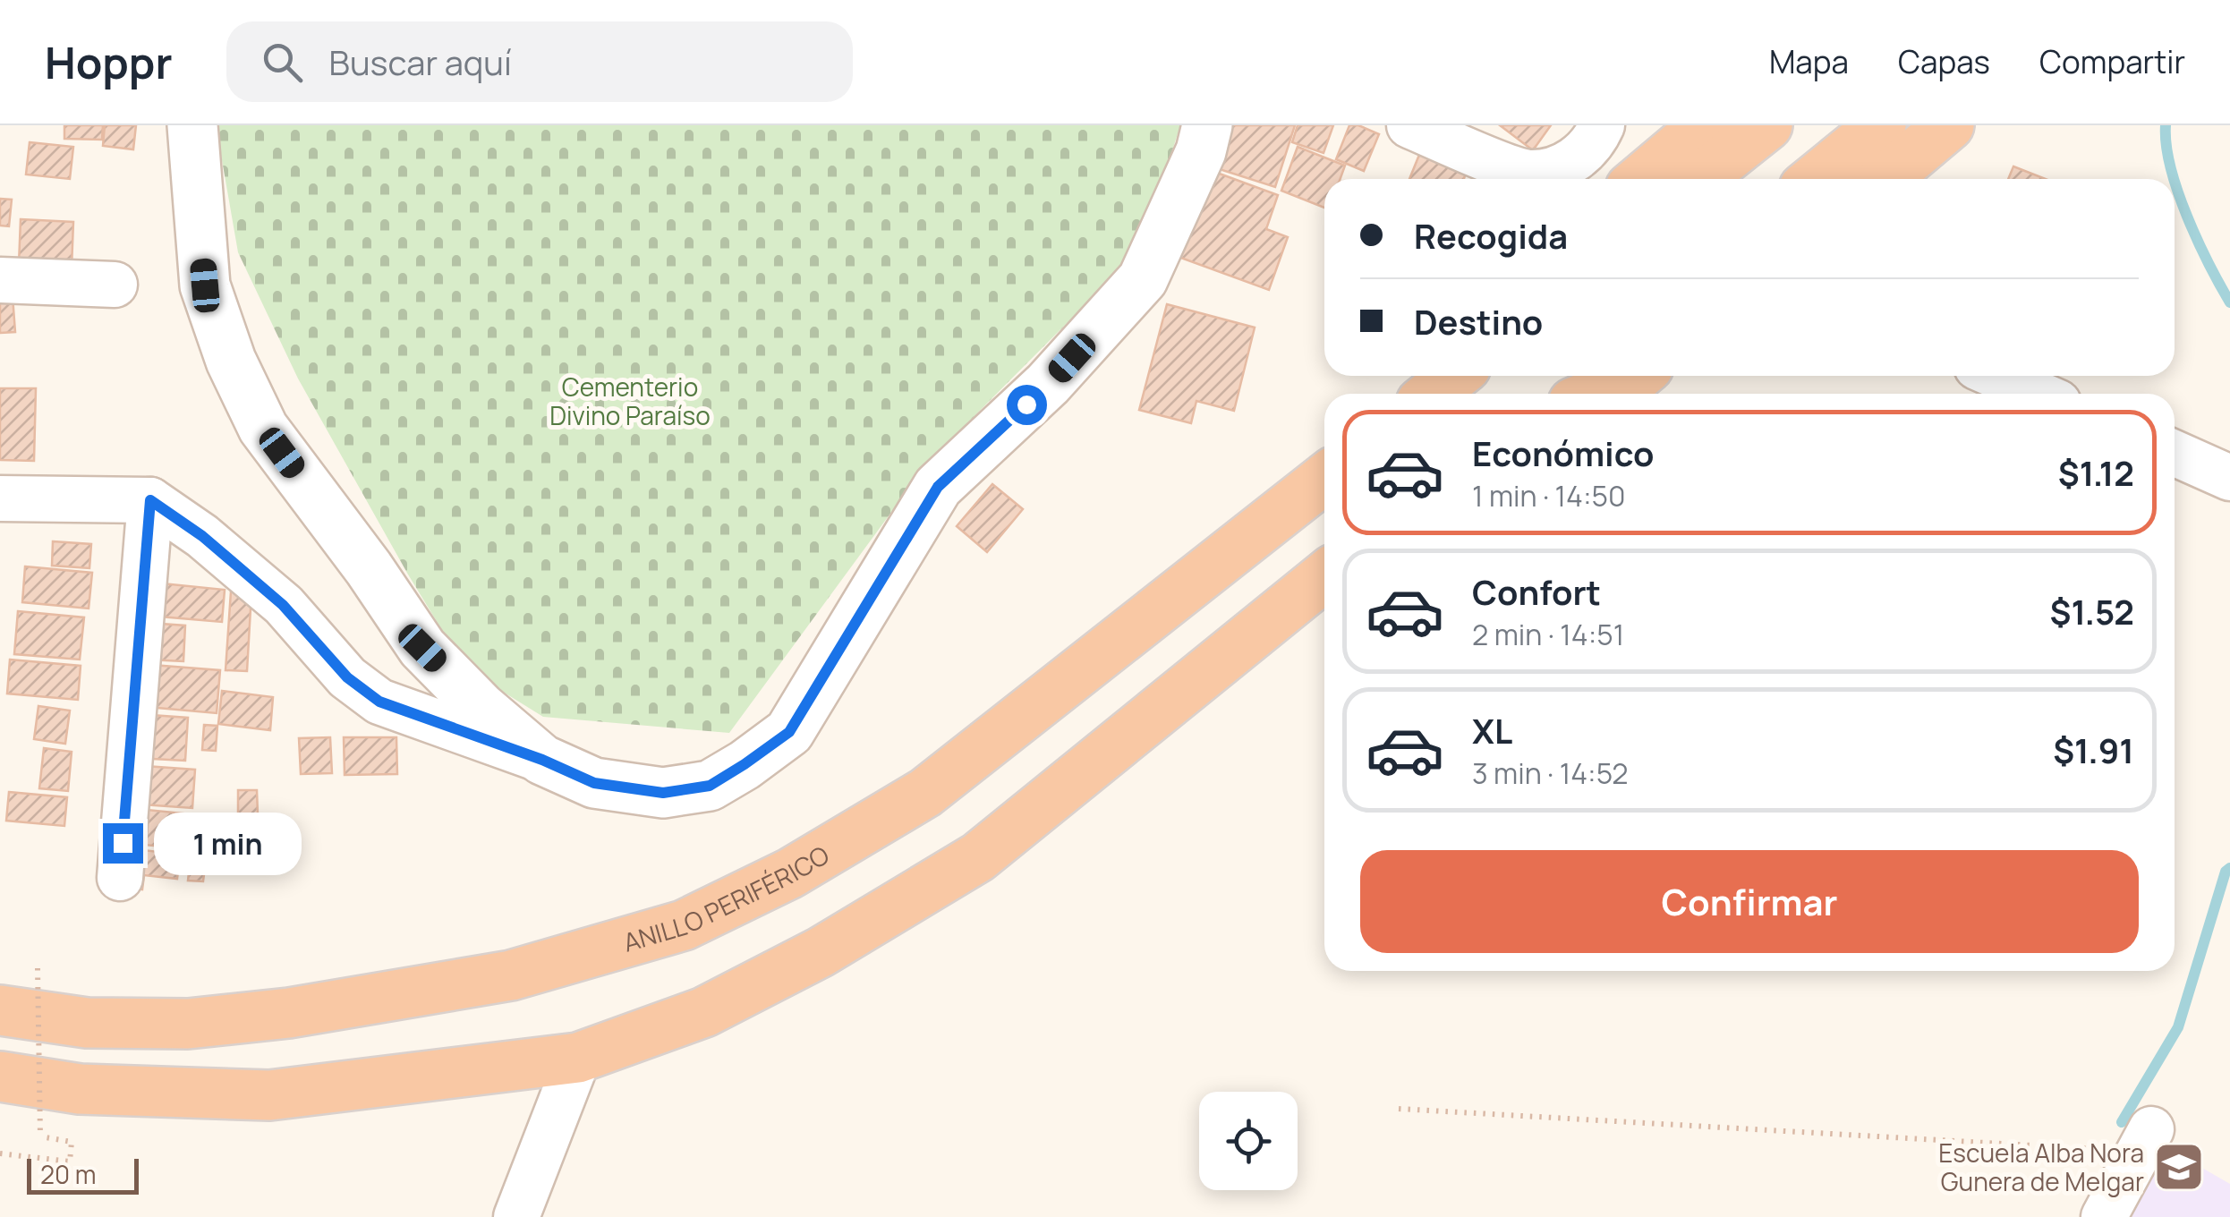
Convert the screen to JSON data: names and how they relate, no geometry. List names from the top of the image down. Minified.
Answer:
{"streets":{"highway":["ANILLO PERIFÉRICO"]},"parks":["Cementerio Divino Paraíso"],"places":{"school or university":["Escuela Alba Nora Gunera de Melgar"]},"scale_bar":"20 m","page":{"header":"Hoppr","search":"Buscar aquí","nav":["Mapa","Capas","Compartir"],"banner":["Recogida","Destino"],"list":[{"name":"Económico","note":"1 min · 14:50","value":"$1.12"},{"name":"Confort","note":"2 min · 14:51","value":"$1.52"},{"name":"XL","note":"3 min · 14:52","value":"$1.91"}],"bubble":"1 min","buttons":"Confirmar","scale":"20 m"}}
